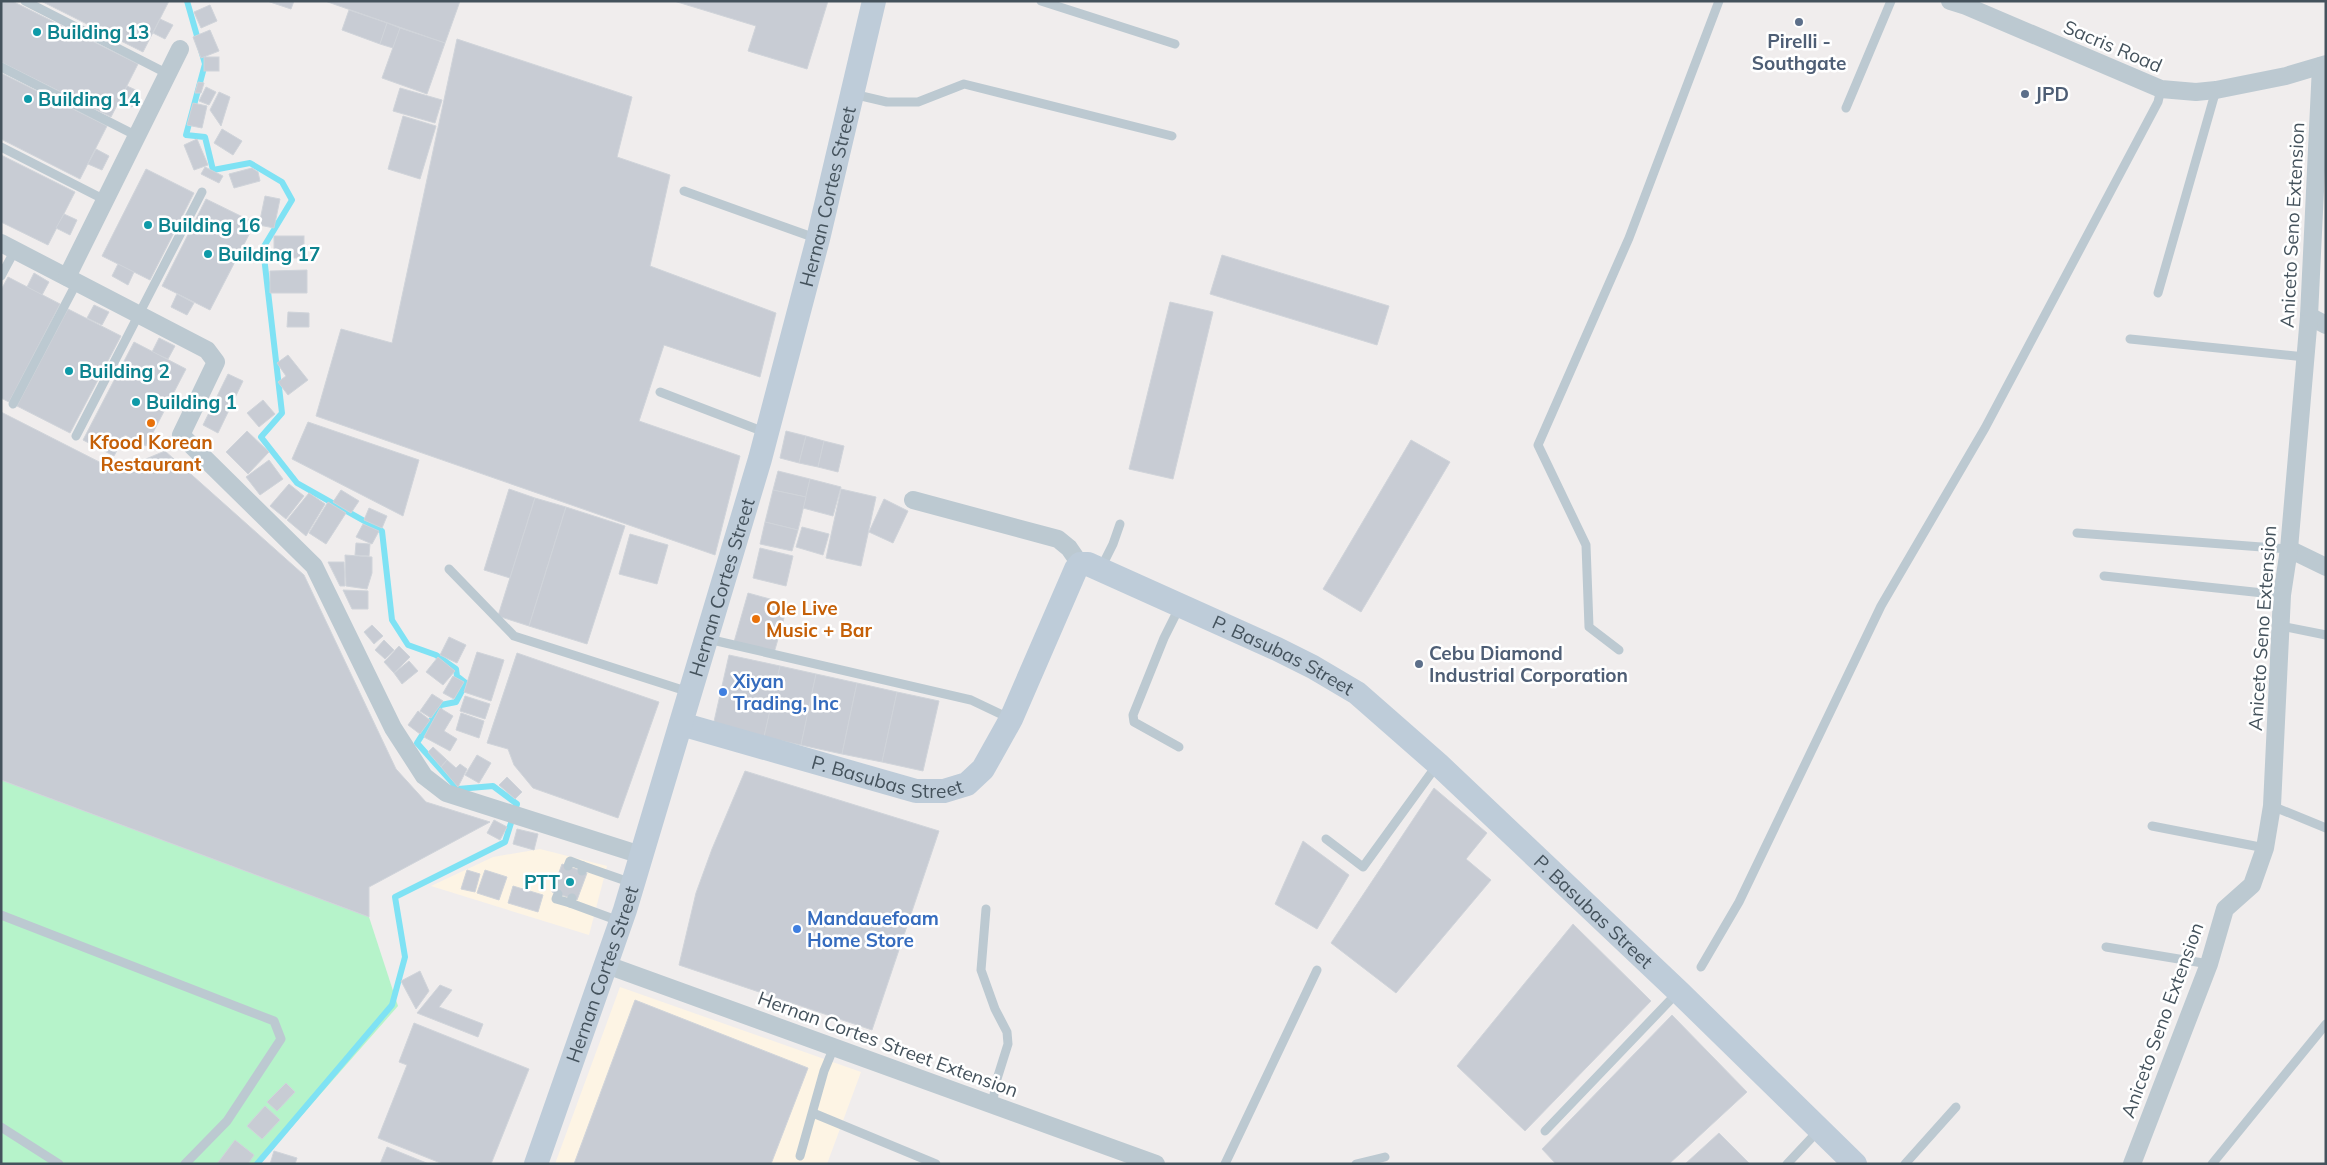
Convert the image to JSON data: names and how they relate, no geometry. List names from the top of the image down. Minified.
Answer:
{"streets":{"street":["Sacris Road","Hernan Cortes Street","Aniceto Seno Extension","P. Basubas Street","Hernan Cortes Street Extension"]},"crossings":[["Sacris Road","Aniceto Seno Extension"],["Hernan Cortes Street","P. Basubas Street"],["Hernan Cortes Street","Hernan Cortes Street Extension"]],"places":["Pirelli - Southgate","Building 13","JPD","Building 14","Building 16","Building 17","Building 2","Building 1","Kfood Korean Restaurant","Ole Live Music + Bar","Cebu Diamond Industrial Corporation","Xiyan Trading, Inc","PTT","Mandauefoam Home Store"]}
